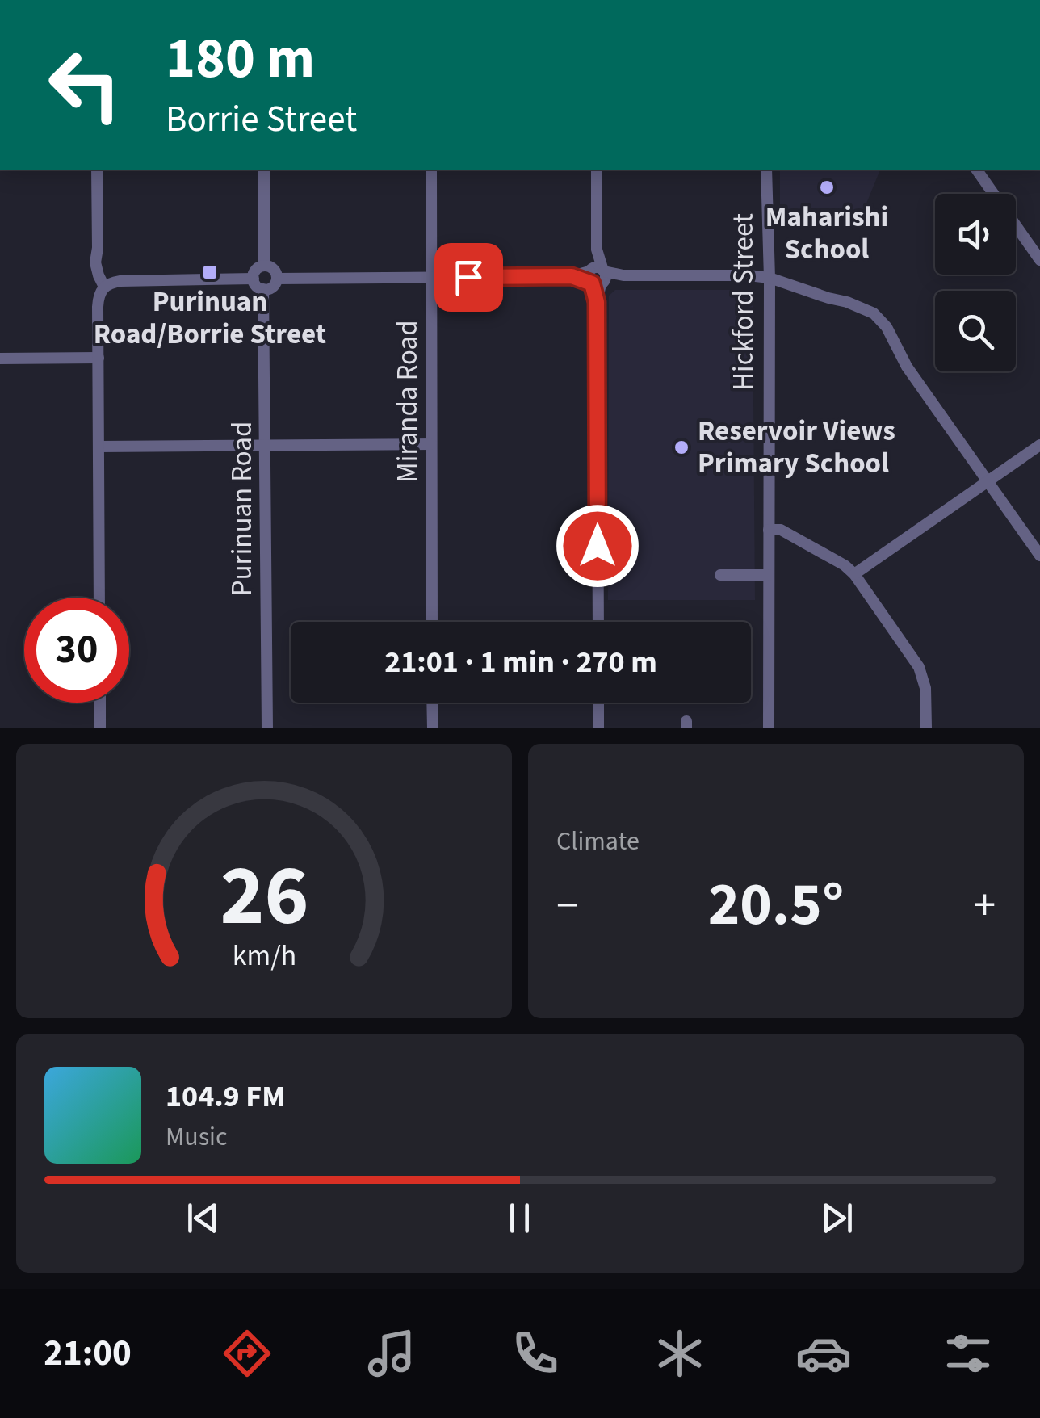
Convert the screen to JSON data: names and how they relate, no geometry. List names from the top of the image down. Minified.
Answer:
{"streets":{"street":["Hickford Street","Miranda Road","Purinuan Road"]},"places":{"other":["Maharishi School","Reservoir Views Primary School"],"transit":["Purinuan Road/Borrie Street"]},"page":{"turn":["180 m","Borrie Street"],"limit":"30","trip":"21:01 · 1 min · 270 m","tile":"Climate","heat":["−","20.5°","+"],"song":["104.9 FM","Music"],"tabs":"21:00","gauge":["26","km/h"]}}
